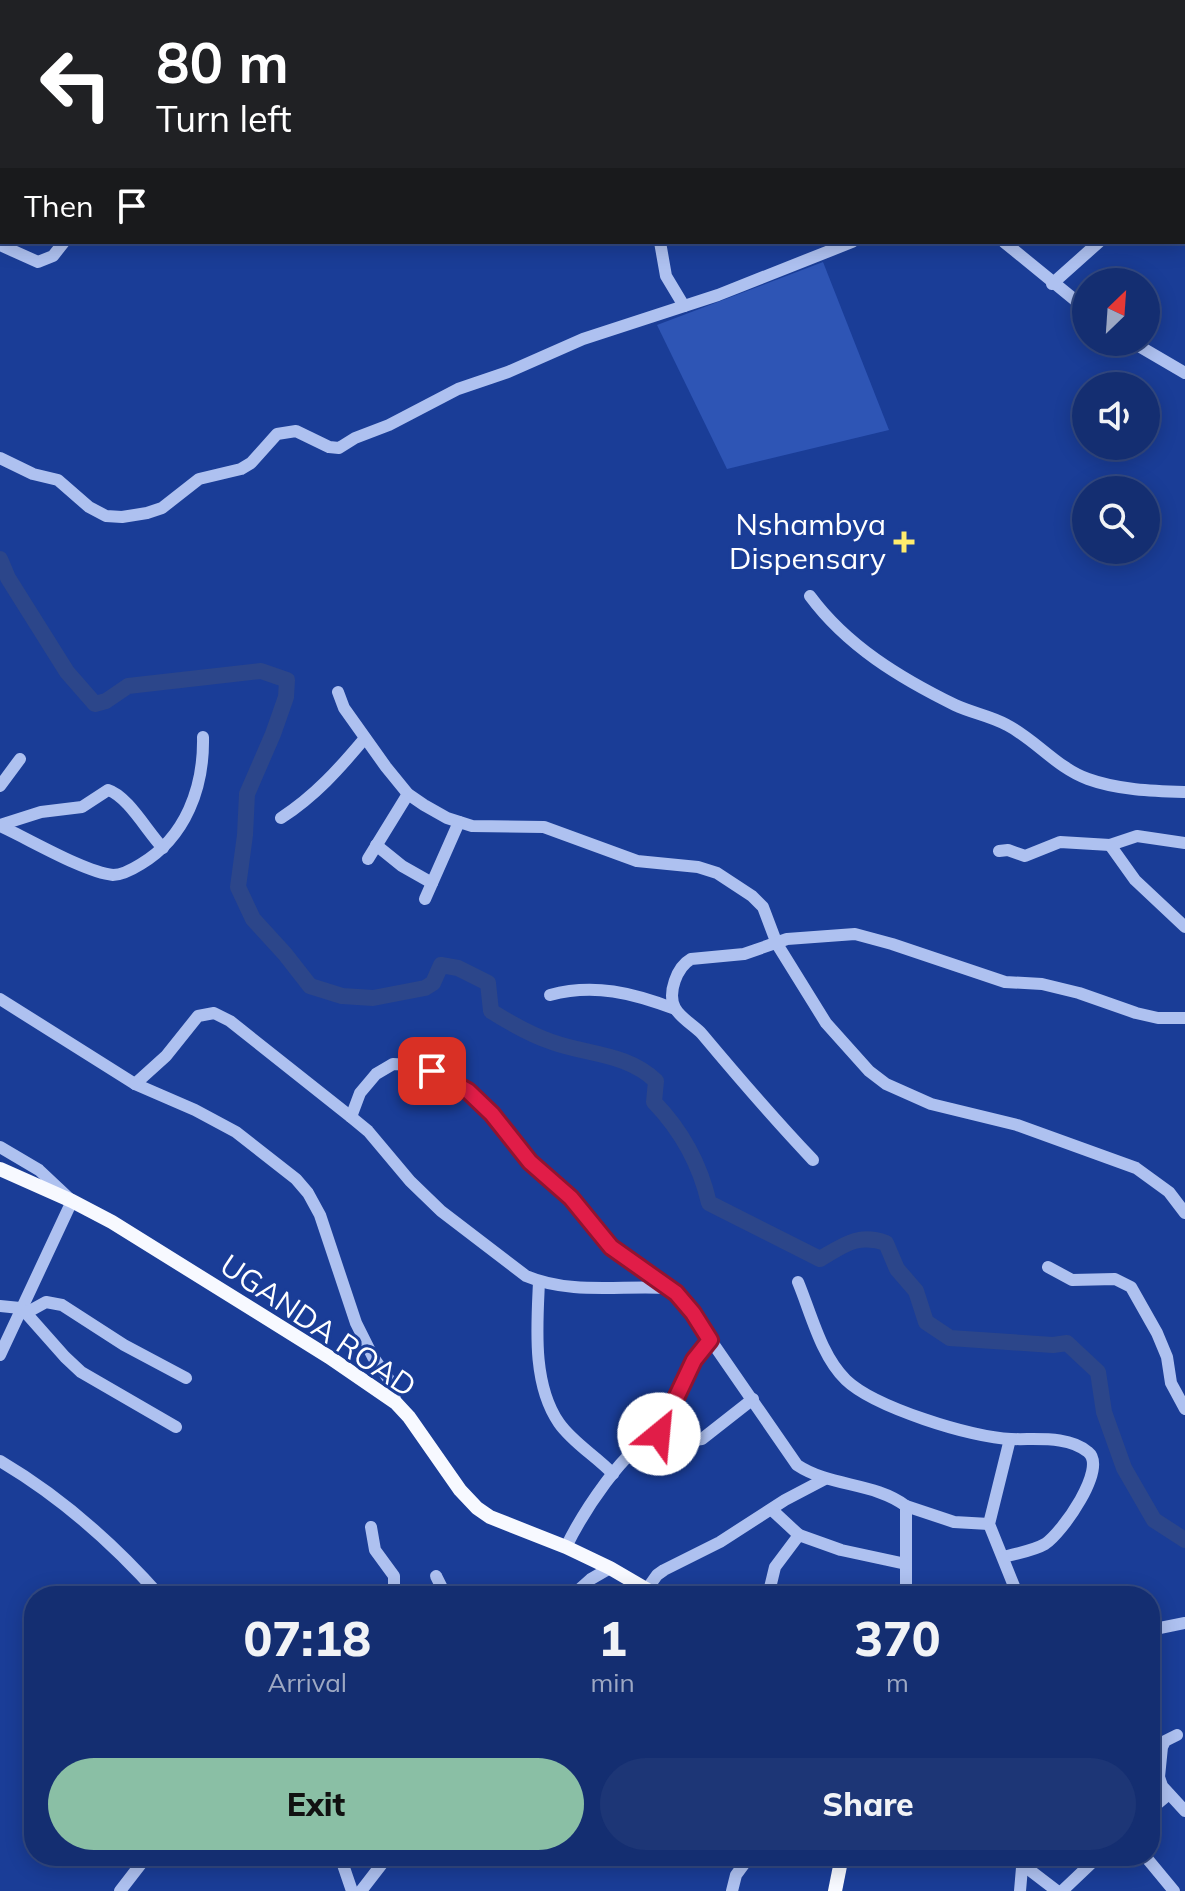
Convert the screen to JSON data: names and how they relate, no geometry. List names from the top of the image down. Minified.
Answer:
{"streets":{"main road":["UGANDA ROAD"]},"places":{"health":["Nshambya Dispensary"]},"north":"top right","page":{"turn":["80 m","Turn left"],"then":"Then","eta":["07:18","Arrival","1","min","370","m"],"buttons":["Exit","Share"]}}
